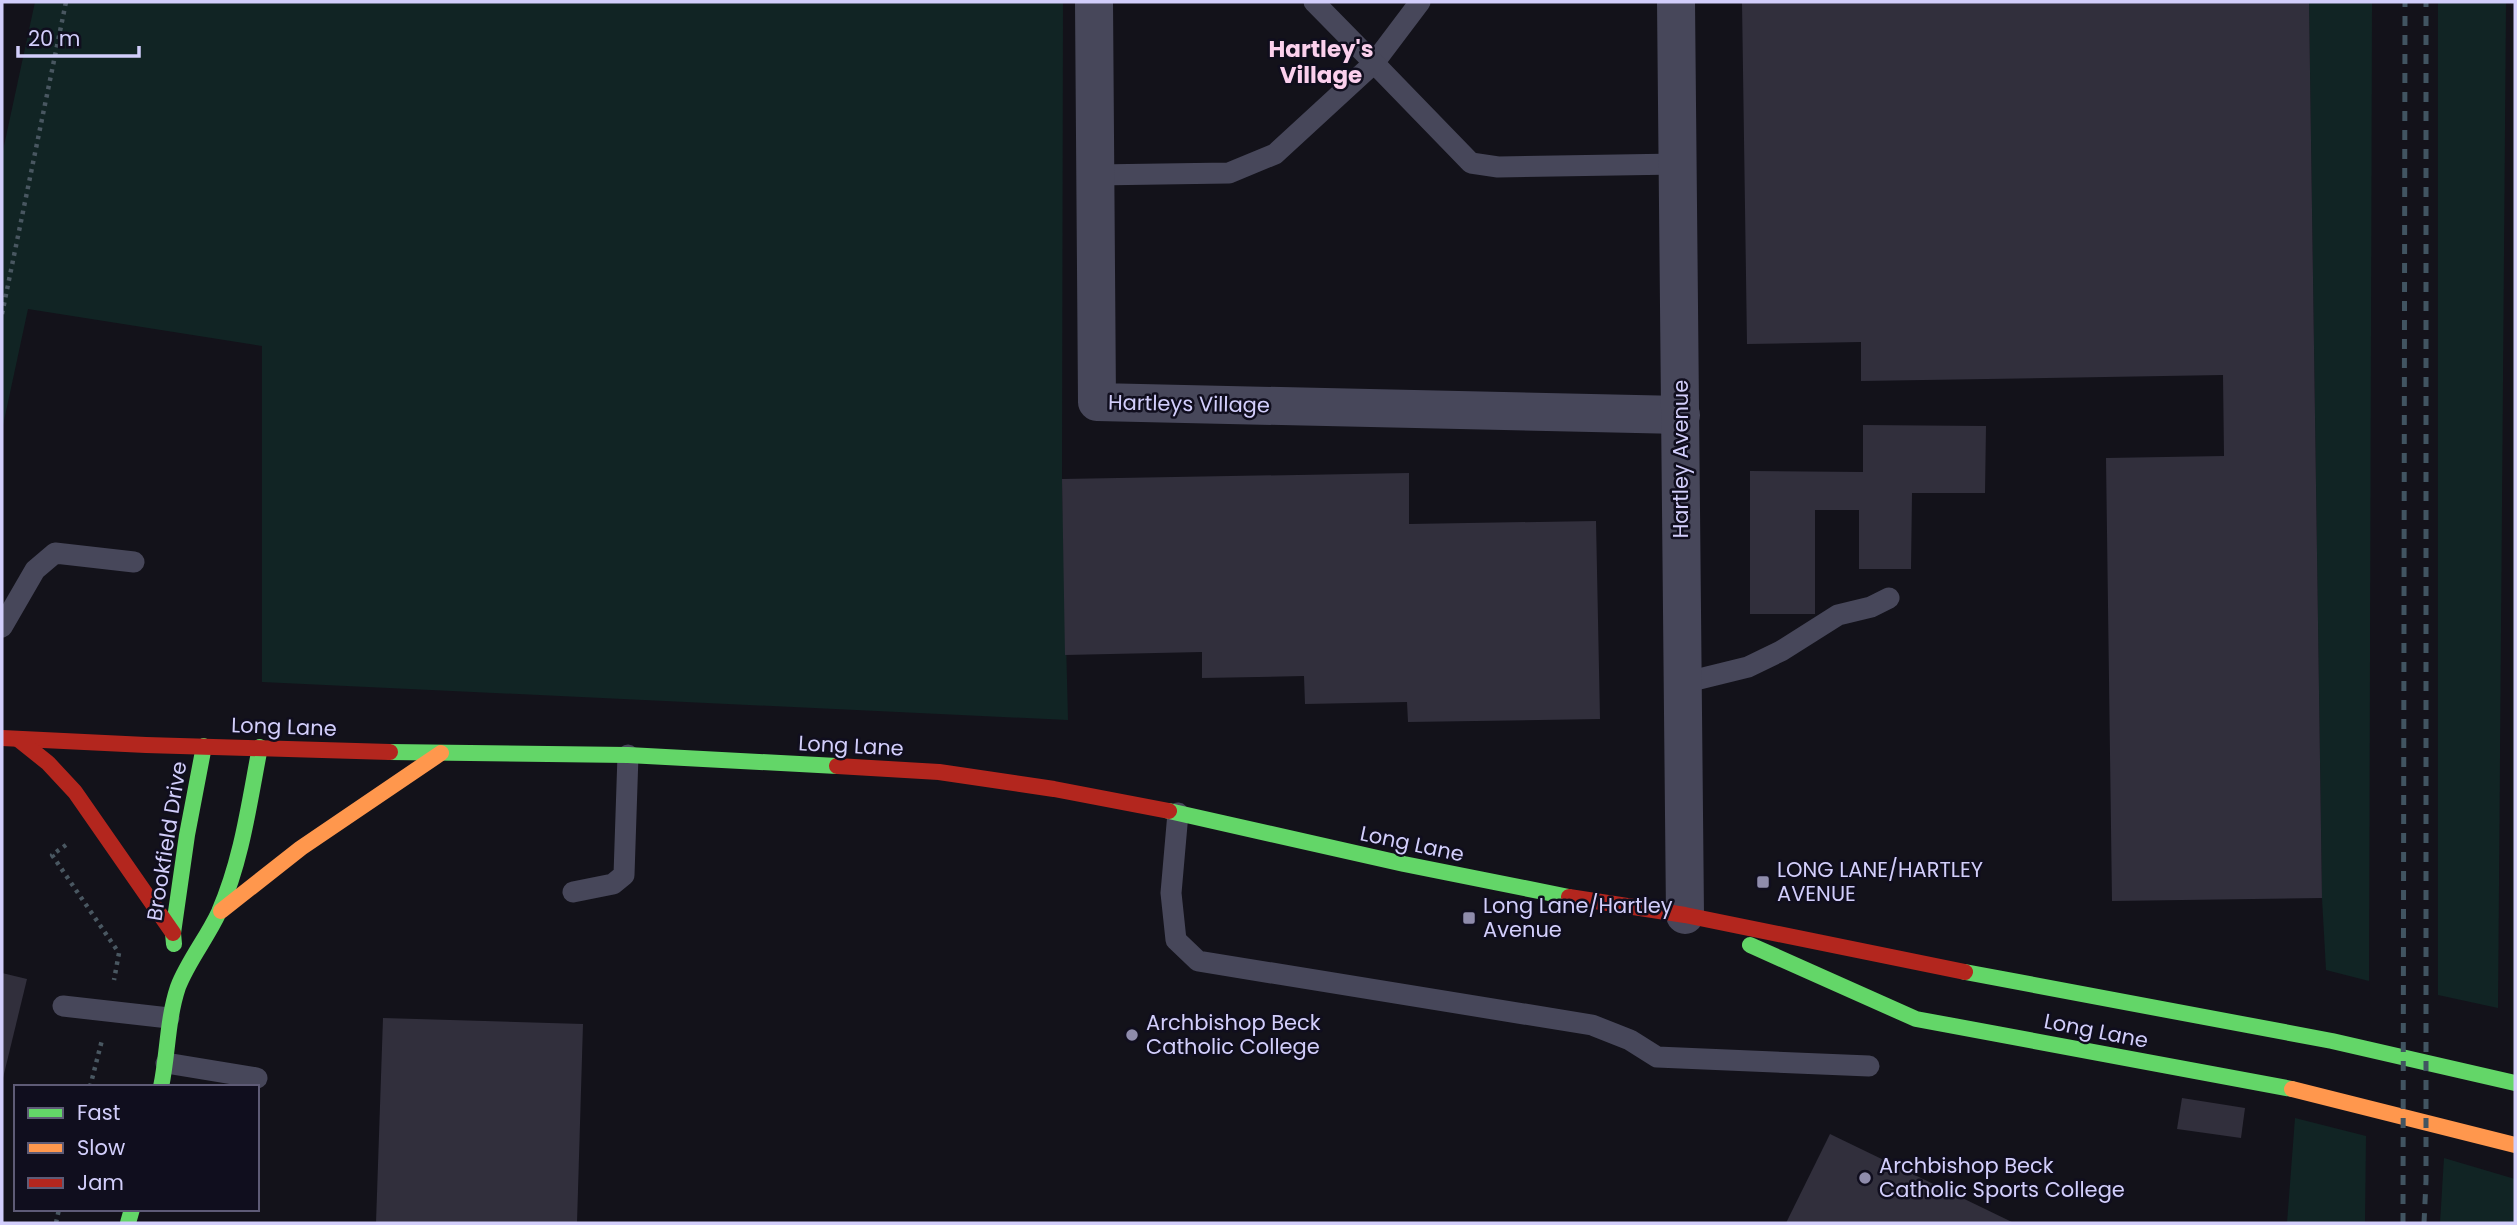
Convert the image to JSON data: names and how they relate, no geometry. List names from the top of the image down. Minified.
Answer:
{"streets":{"main road":["Long Lane","Brookfield Drive"],"street":["Hartleys Village","Hartley Avenue"]},"crossings":[["Hartleys Village","Hartley Avenue"],["Hartley Avenue","Long Lane"],["Long Lane","Brookfield Drive"]],"districts":["Hartley's Village"],"places":{"transit":["LONG LANE/HARTLEY AVENUE","Long Lane/Hartley Avenue"],"other":["Archbishop Beck Catholic College","Archbishop Beck Catholic Sports College"]},"legend":["Fast","Slow","Jam"],"scale_bar":"20 m"}
